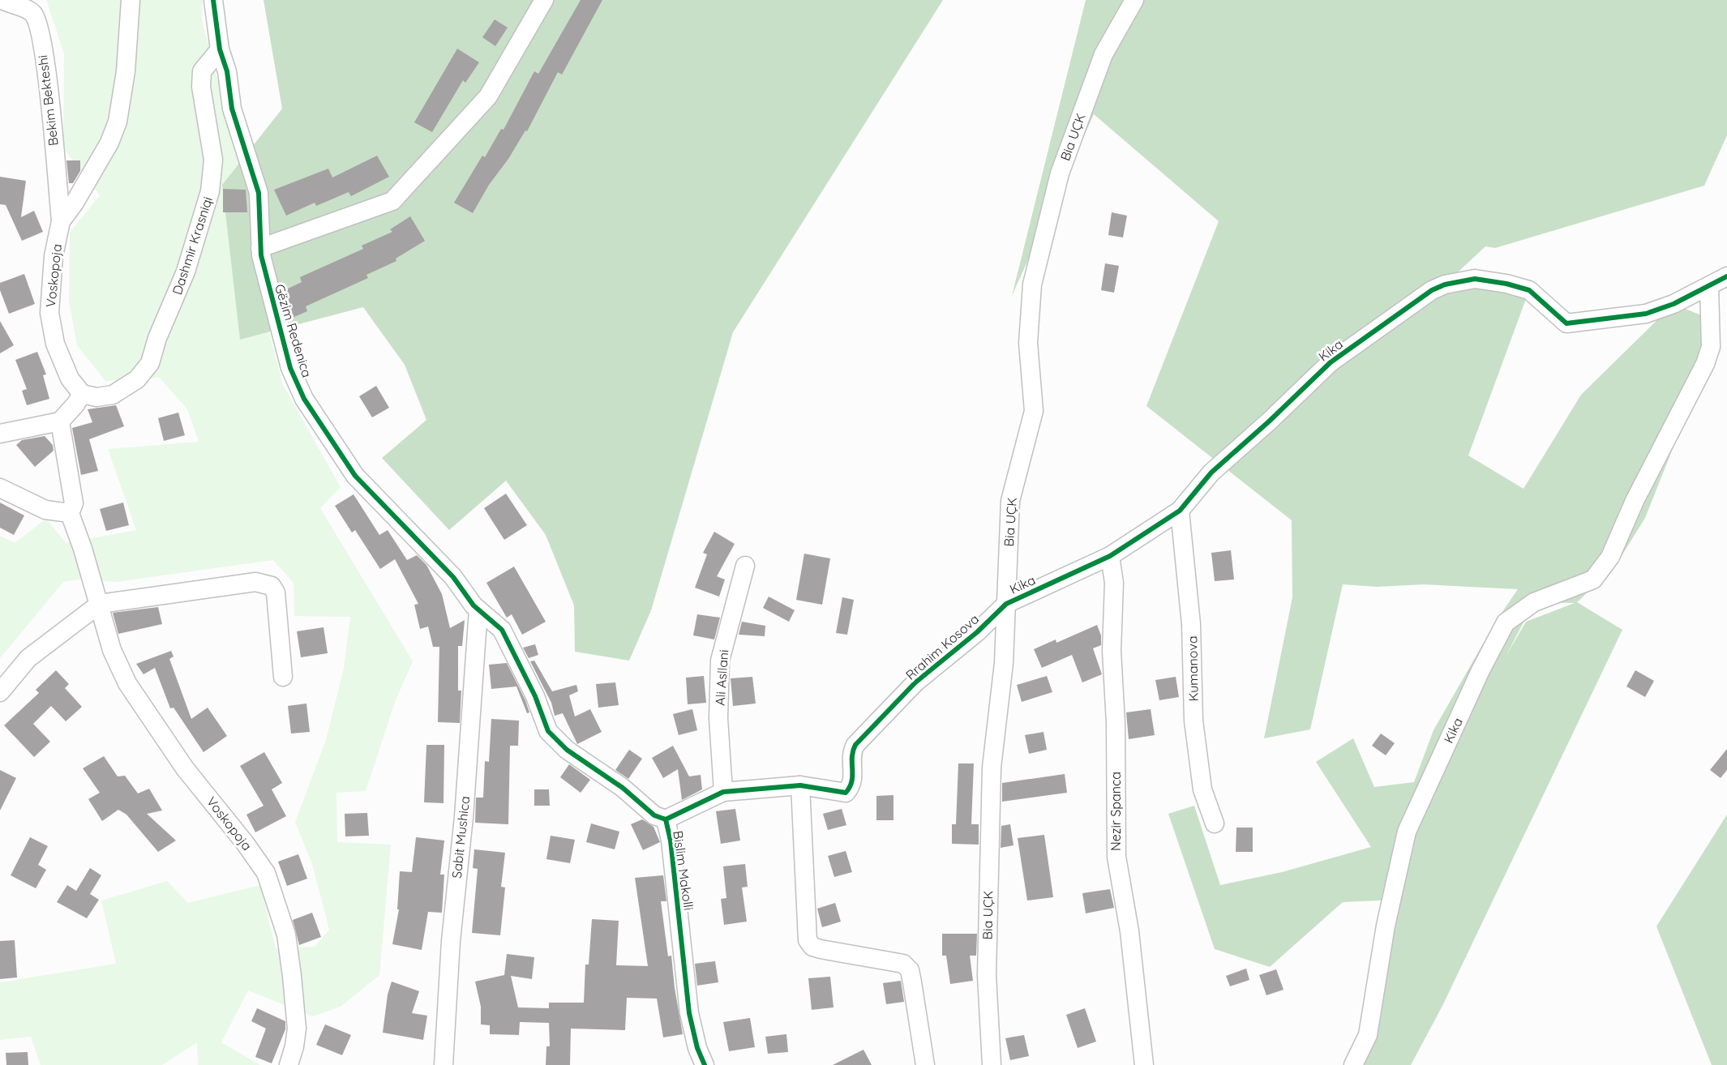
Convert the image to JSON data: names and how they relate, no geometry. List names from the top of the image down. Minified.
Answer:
{"streets":{"street":["Bekim Bekteshi","Bia UÇK","Dashmir Krasniqi","Voskopoja","Gëzim Redenica","Kika","Rrahim Kosova","Kumanova","Ali Asllani","Nezir Spanca","Sabit Mushica","Bislim Makolli"]},"crossings":[["Bekim Bekteshi","Voskopoja"],["Bia UÇK","Kika"],["Bia UÇK","Rrahim Kosova"],["Dashmir Krasniqi","Voskopoja"],["Dashmir Krasniqi","Gëzim Redenica"],["Gëzim Redenica","Sabit Mushica"],["Gëzim Redenica","Bislim Makolli"],["Kika","Rrahim Kosova"],["Kika","Kumanova"],["Kika","Nezir Spanca"],["Rrahim Kosova","Ali Asllani"],["Rrahim Kosova","Bislim Makolli"],["Sabit Mushica","Bislim Makolli"]]}
